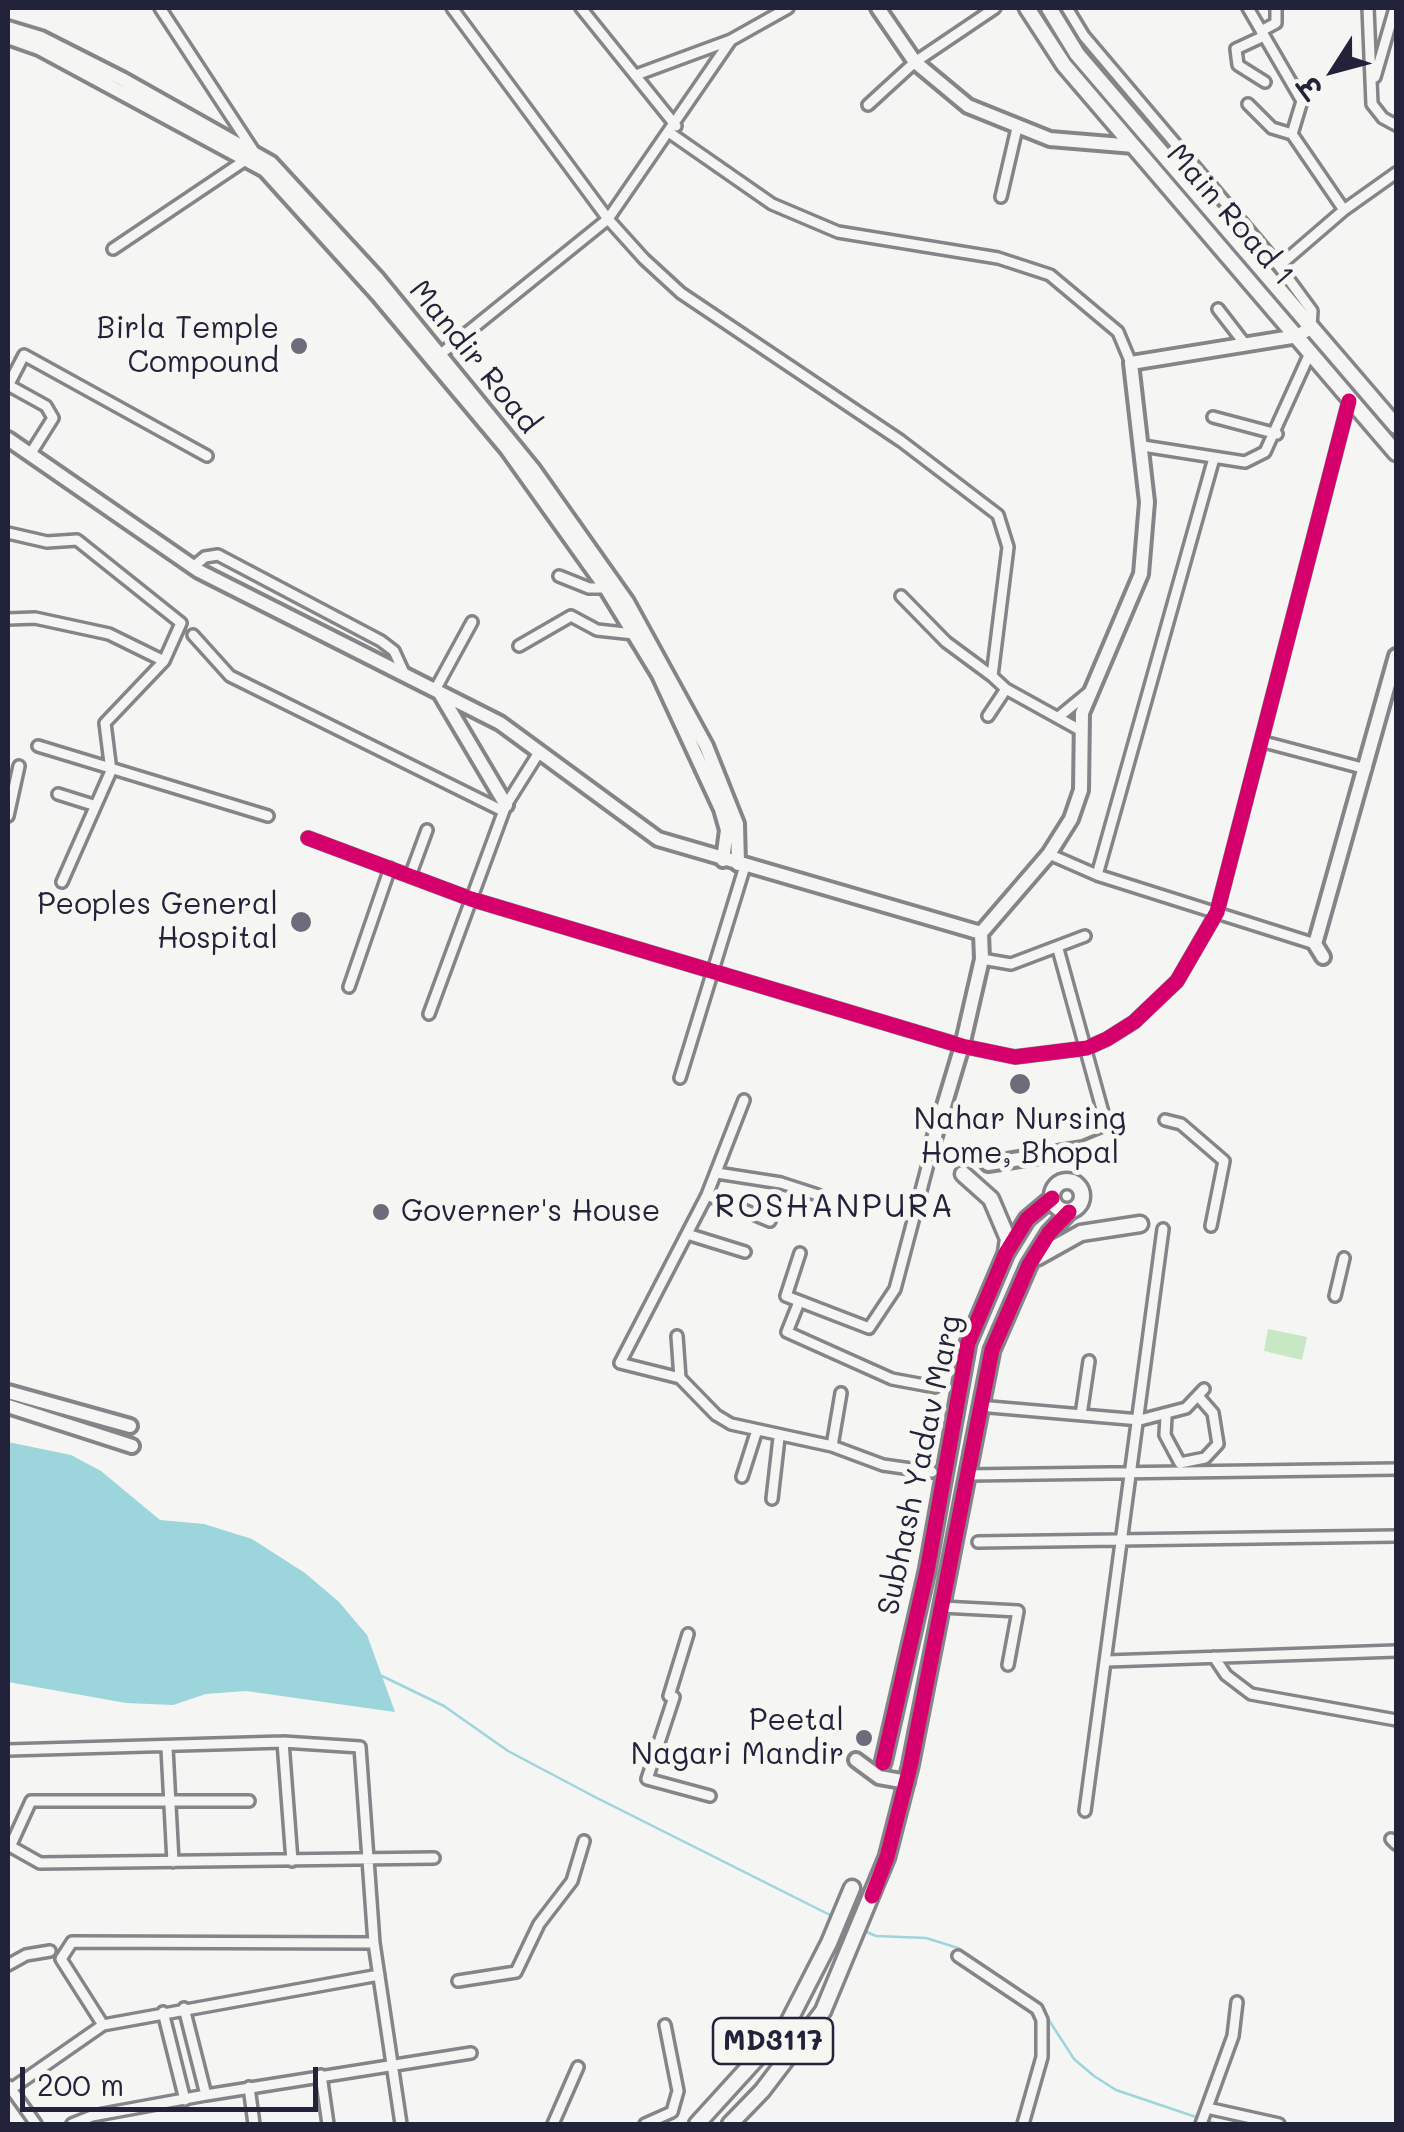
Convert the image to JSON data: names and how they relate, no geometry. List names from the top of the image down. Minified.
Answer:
{"streets":{"main road":["Main Road 1","Subhash Yadav Marg","MD3117"],"street":["Mandir Road"]},"districts":["ROSHANPURA"],"places":["Birla Temple Compound","Peoples General Hospital","Nahar Nursing Home, Bhopal","Governer's House","Peetal Nagari Mandir"],"scale_bar":"200 m","north":"bottom left"}
